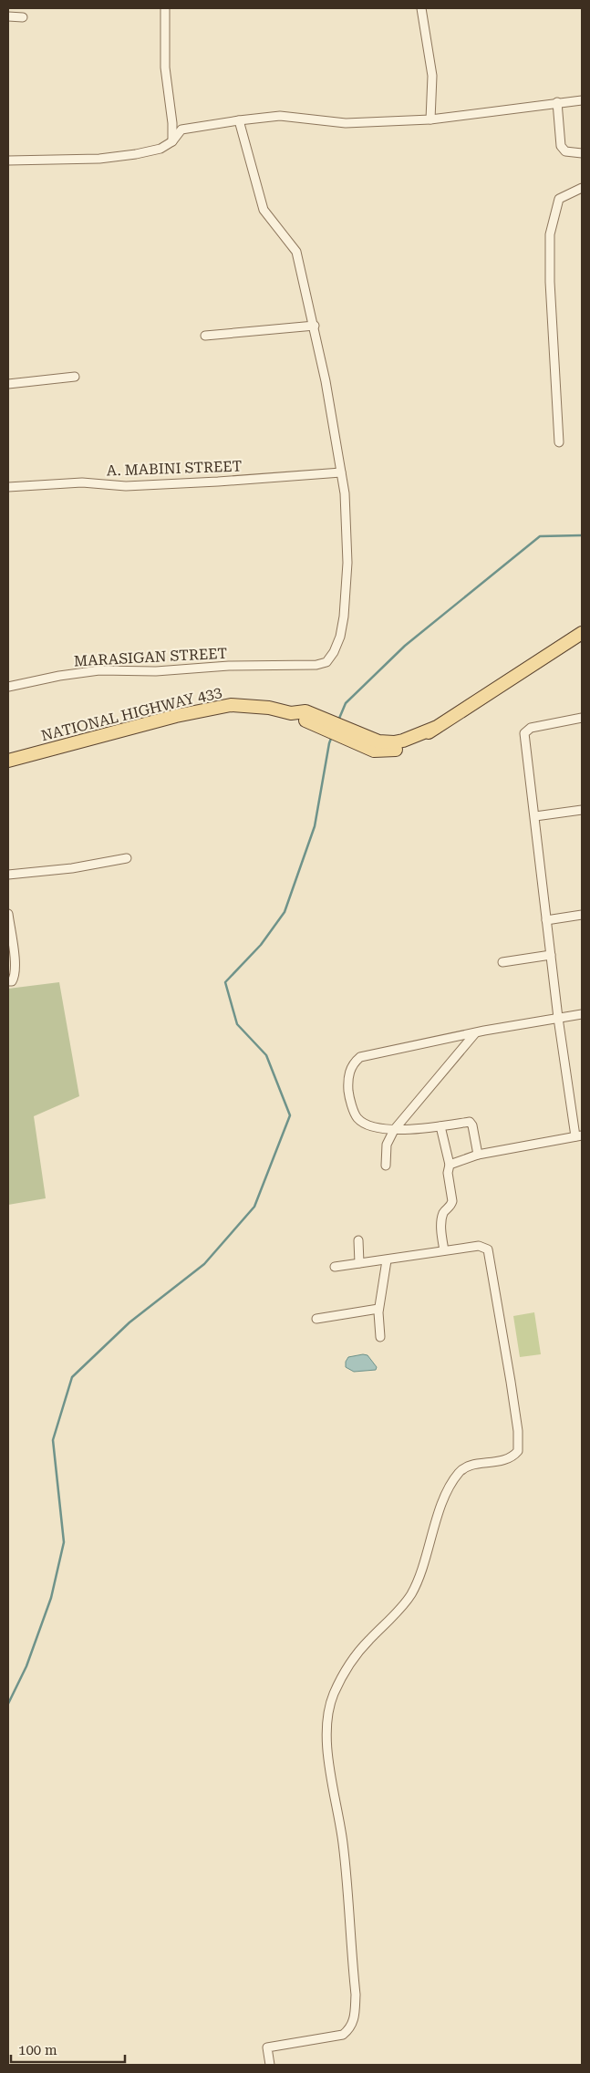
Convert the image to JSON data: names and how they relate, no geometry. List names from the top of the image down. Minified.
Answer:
{"streets":{"main road":["NATIONAL HIGHWAY 433"],"street":["A. MABINI STREET","MARASIGAN STREET"]},"crossings":[["A. MABINI STREET","MARASIGAN STREET"]],"scale_bar":"100 m"}
